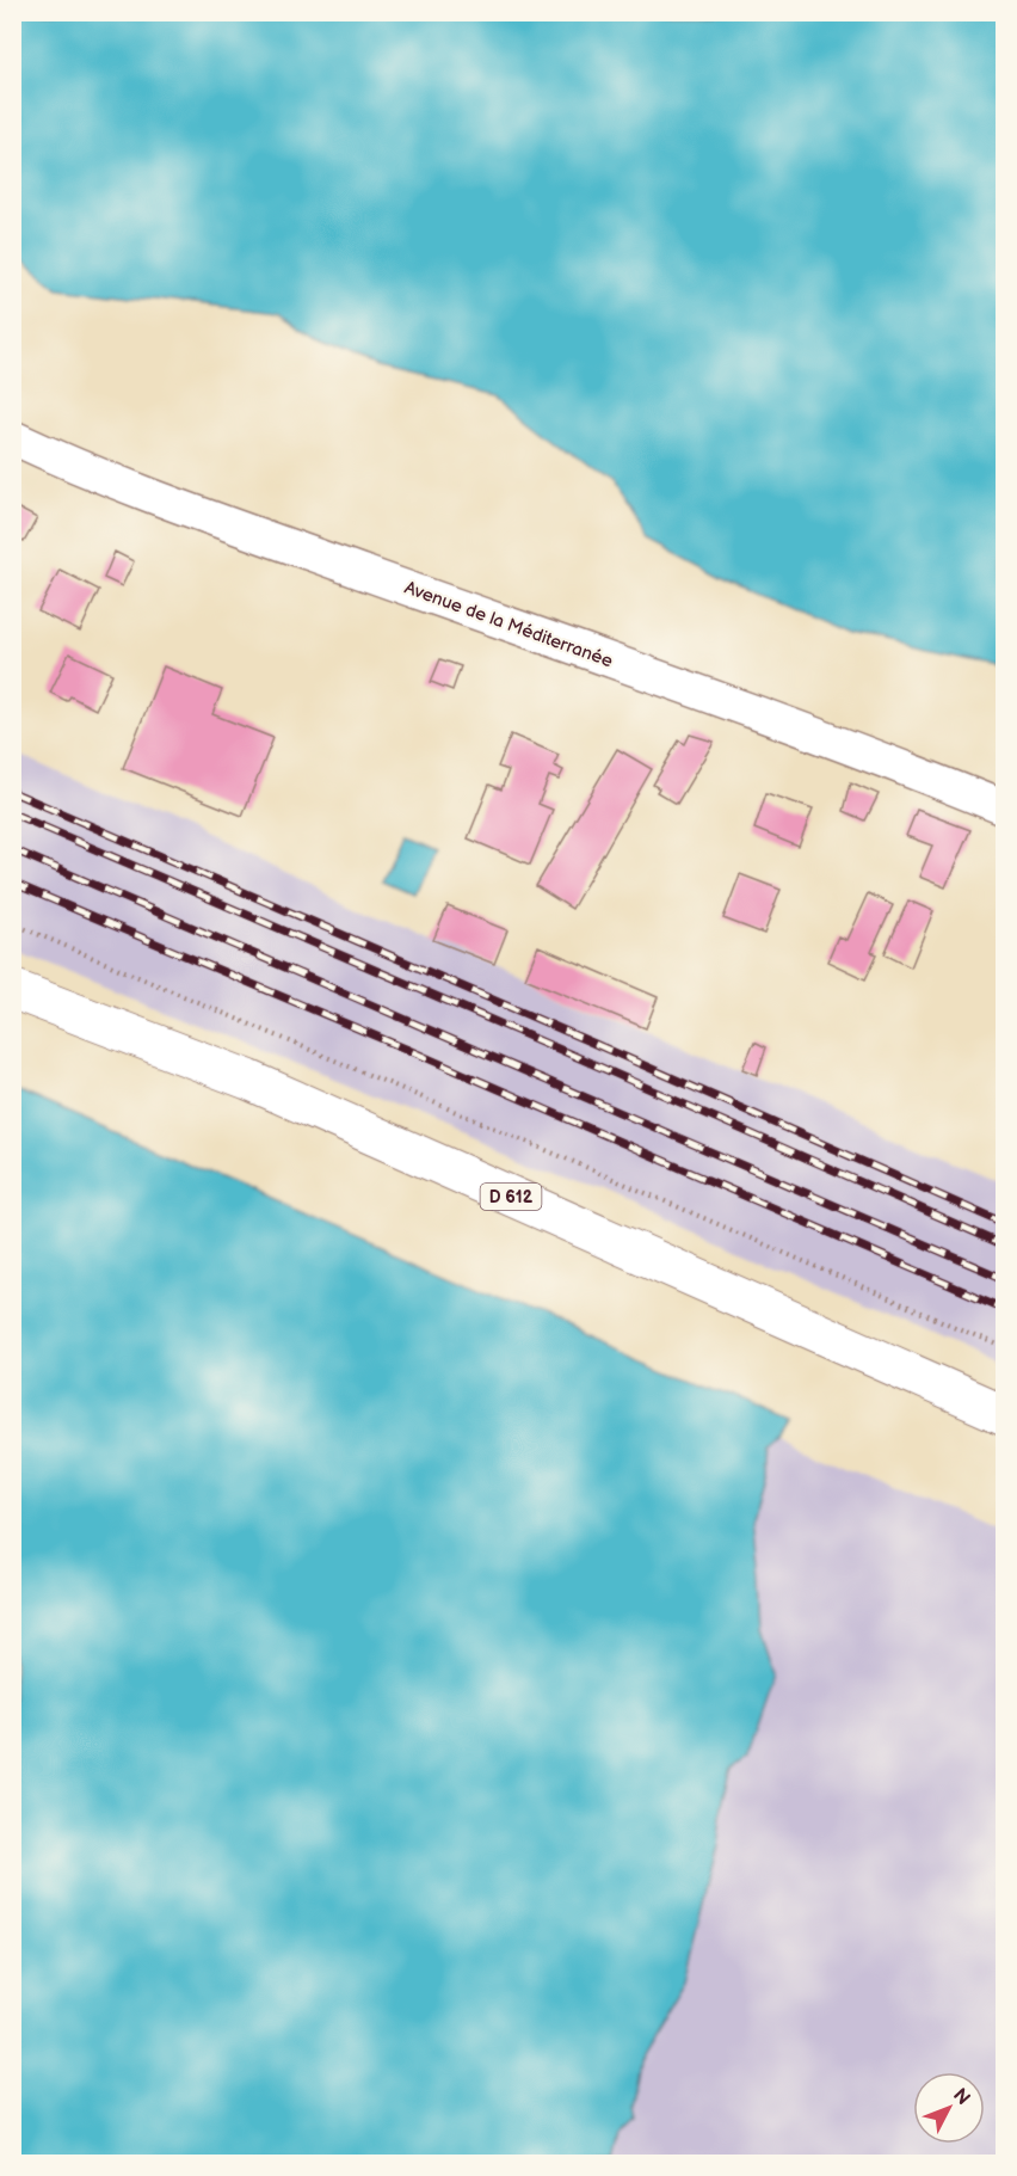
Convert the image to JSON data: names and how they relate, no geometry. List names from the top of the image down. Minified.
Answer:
{"streets":{"main road":["D 612"],"street":["Avenue de la Méditerranée"]},"north":"top right"}
